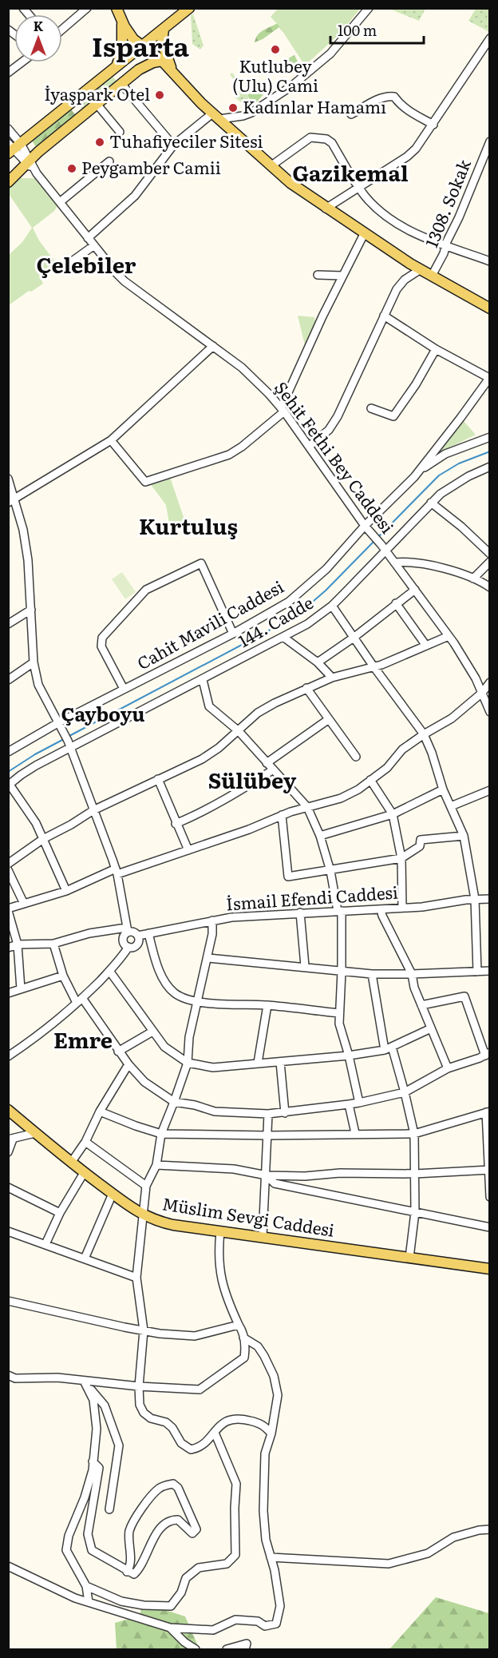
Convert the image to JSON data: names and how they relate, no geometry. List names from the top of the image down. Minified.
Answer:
{"streets":{"main road":["Müslim Sevgi Caddesi"],"street":["1308. Sokak","Şehit Fethi Bey Caddesi","144. Cadde","Cahit Mavili Caddesi","İsmail Efendi Caddesi"]},"crossings":[["Şehit Fethi Bey Caddesi","144. Cadde"],["Şehit Fethi Bey Caddesi","Cahit Mavili Caddesi"]],"districts":["Isparta","Gazikemal","Çelebiler","Kurtuluş","Çayboyu","Sülübey","Emre"],"places":["Kutlubey (Ulu) Cami","İyaşpark Otel","Kadınlar Hamamı","Tuhafiyeciler Sitesi","Peygamber Camii"],"scale_bar":"100 m","north":"top"}
